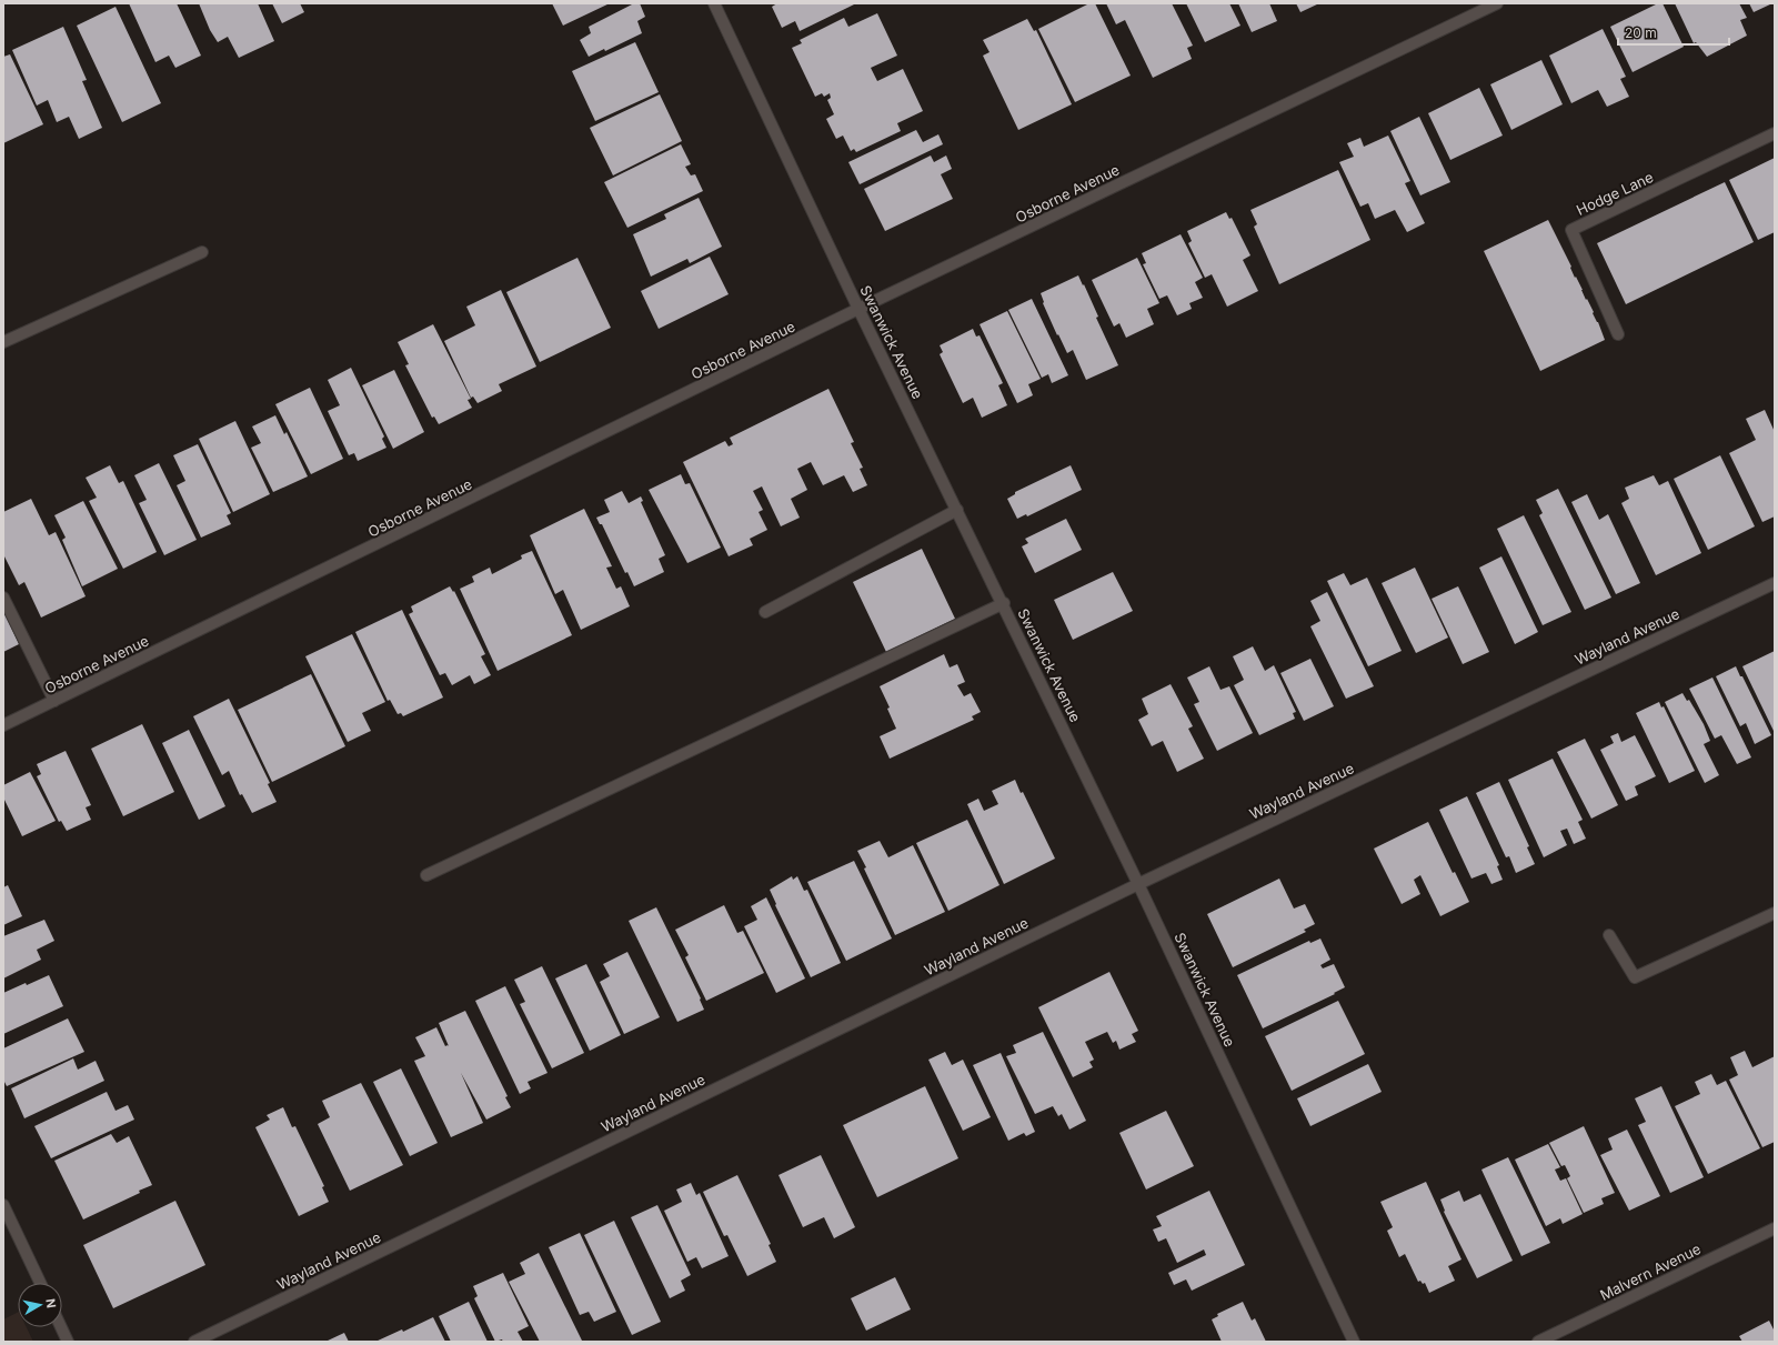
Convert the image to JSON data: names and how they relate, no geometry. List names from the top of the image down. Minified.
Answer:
{"streets":{"street":["Osborne Avenue","Hodge Lane","Swanwick Avenue","Wayland Avenue","Malvern Avenue"]},"crossings":[["Osborne Avenue","Swanwick Avenue"],["Swanwick Avenue","Wayland Avenue"]],"scale_bar":"20 m","north":"right"}
